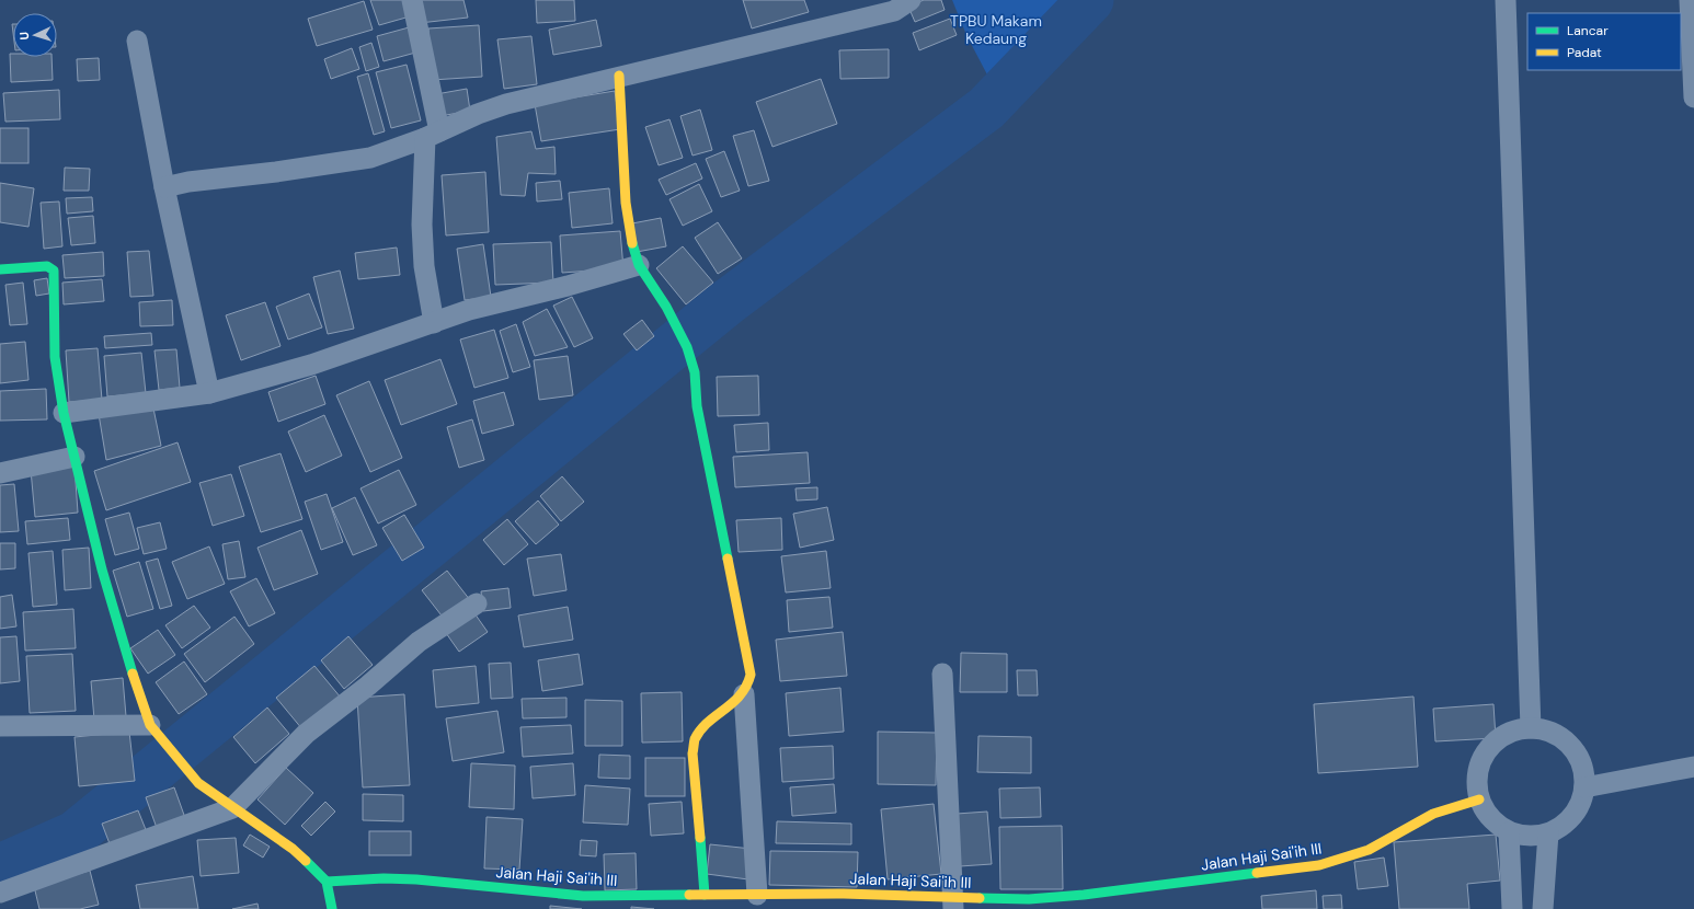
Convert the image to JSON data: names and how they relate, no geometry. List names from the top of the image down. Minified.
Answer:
{"streets":{"street":["Jalan Haji Sai'ih III"]},"parks":["TPBU Makam Kedaung"],"legend":["Lancar","Padat"],"north":"left"}
